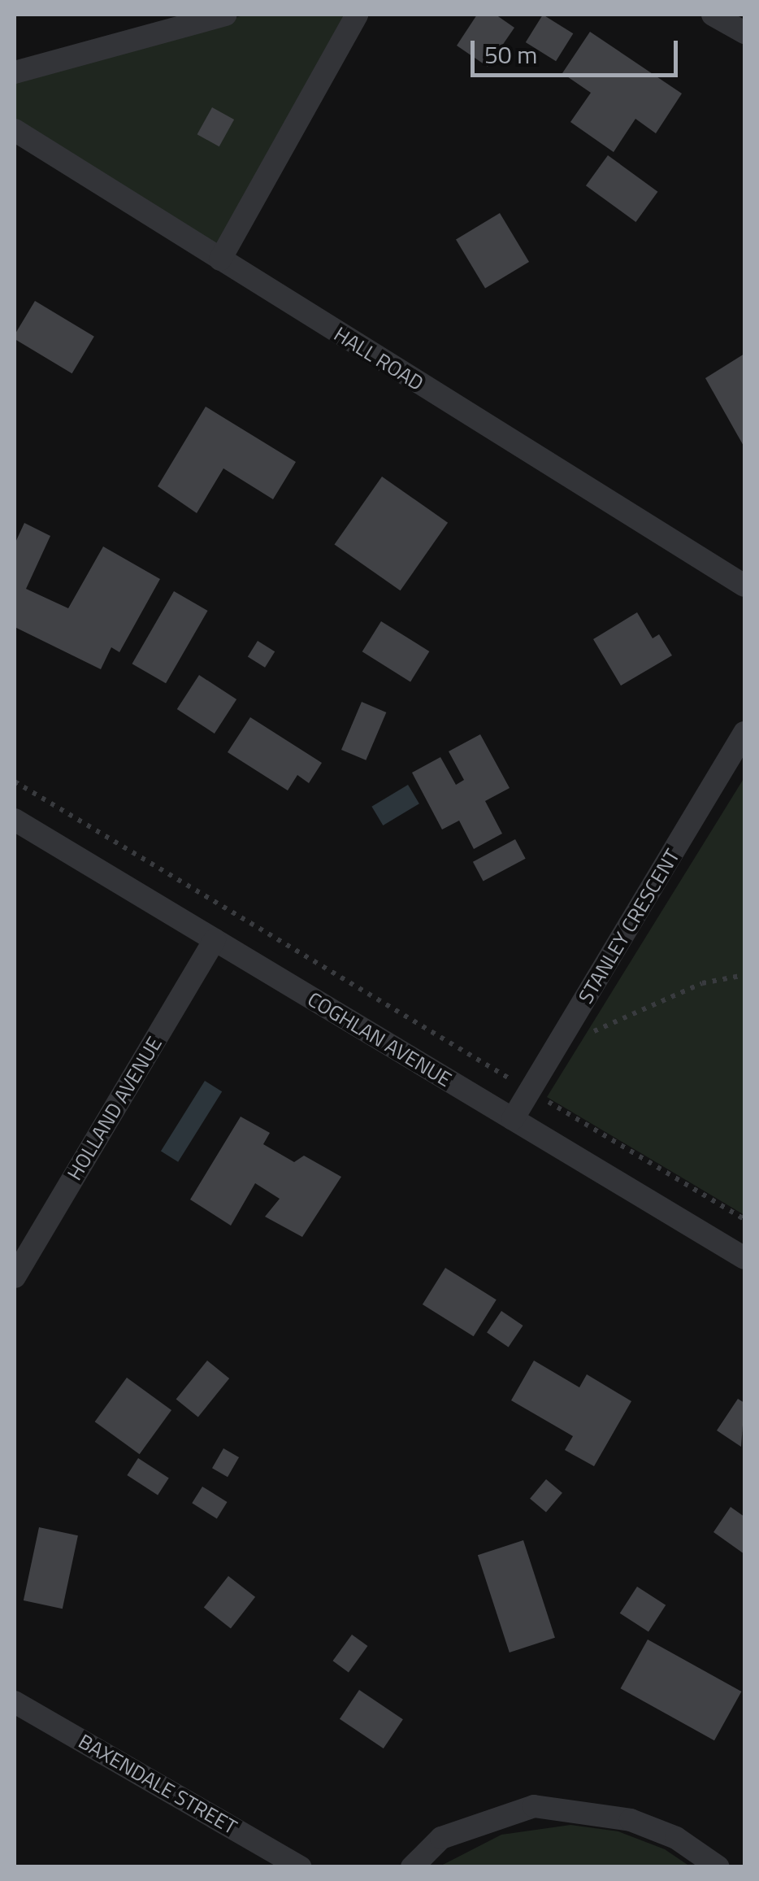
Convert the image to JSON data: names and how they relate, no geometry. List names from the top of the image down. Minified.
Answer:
{"streets":{"street":["HALL ROAD","STANLEY CRESCENT","COGHLAN AVENUE","HOLLAND AVENUE","BAXENDALE STREET"]},"crossings":[["STANLEY CRESCENT","COGHLAN AVENUE"],["COGHLAN AVENUE","HOLLAND AVENUE"]],"scale_bar":"50 m"}
